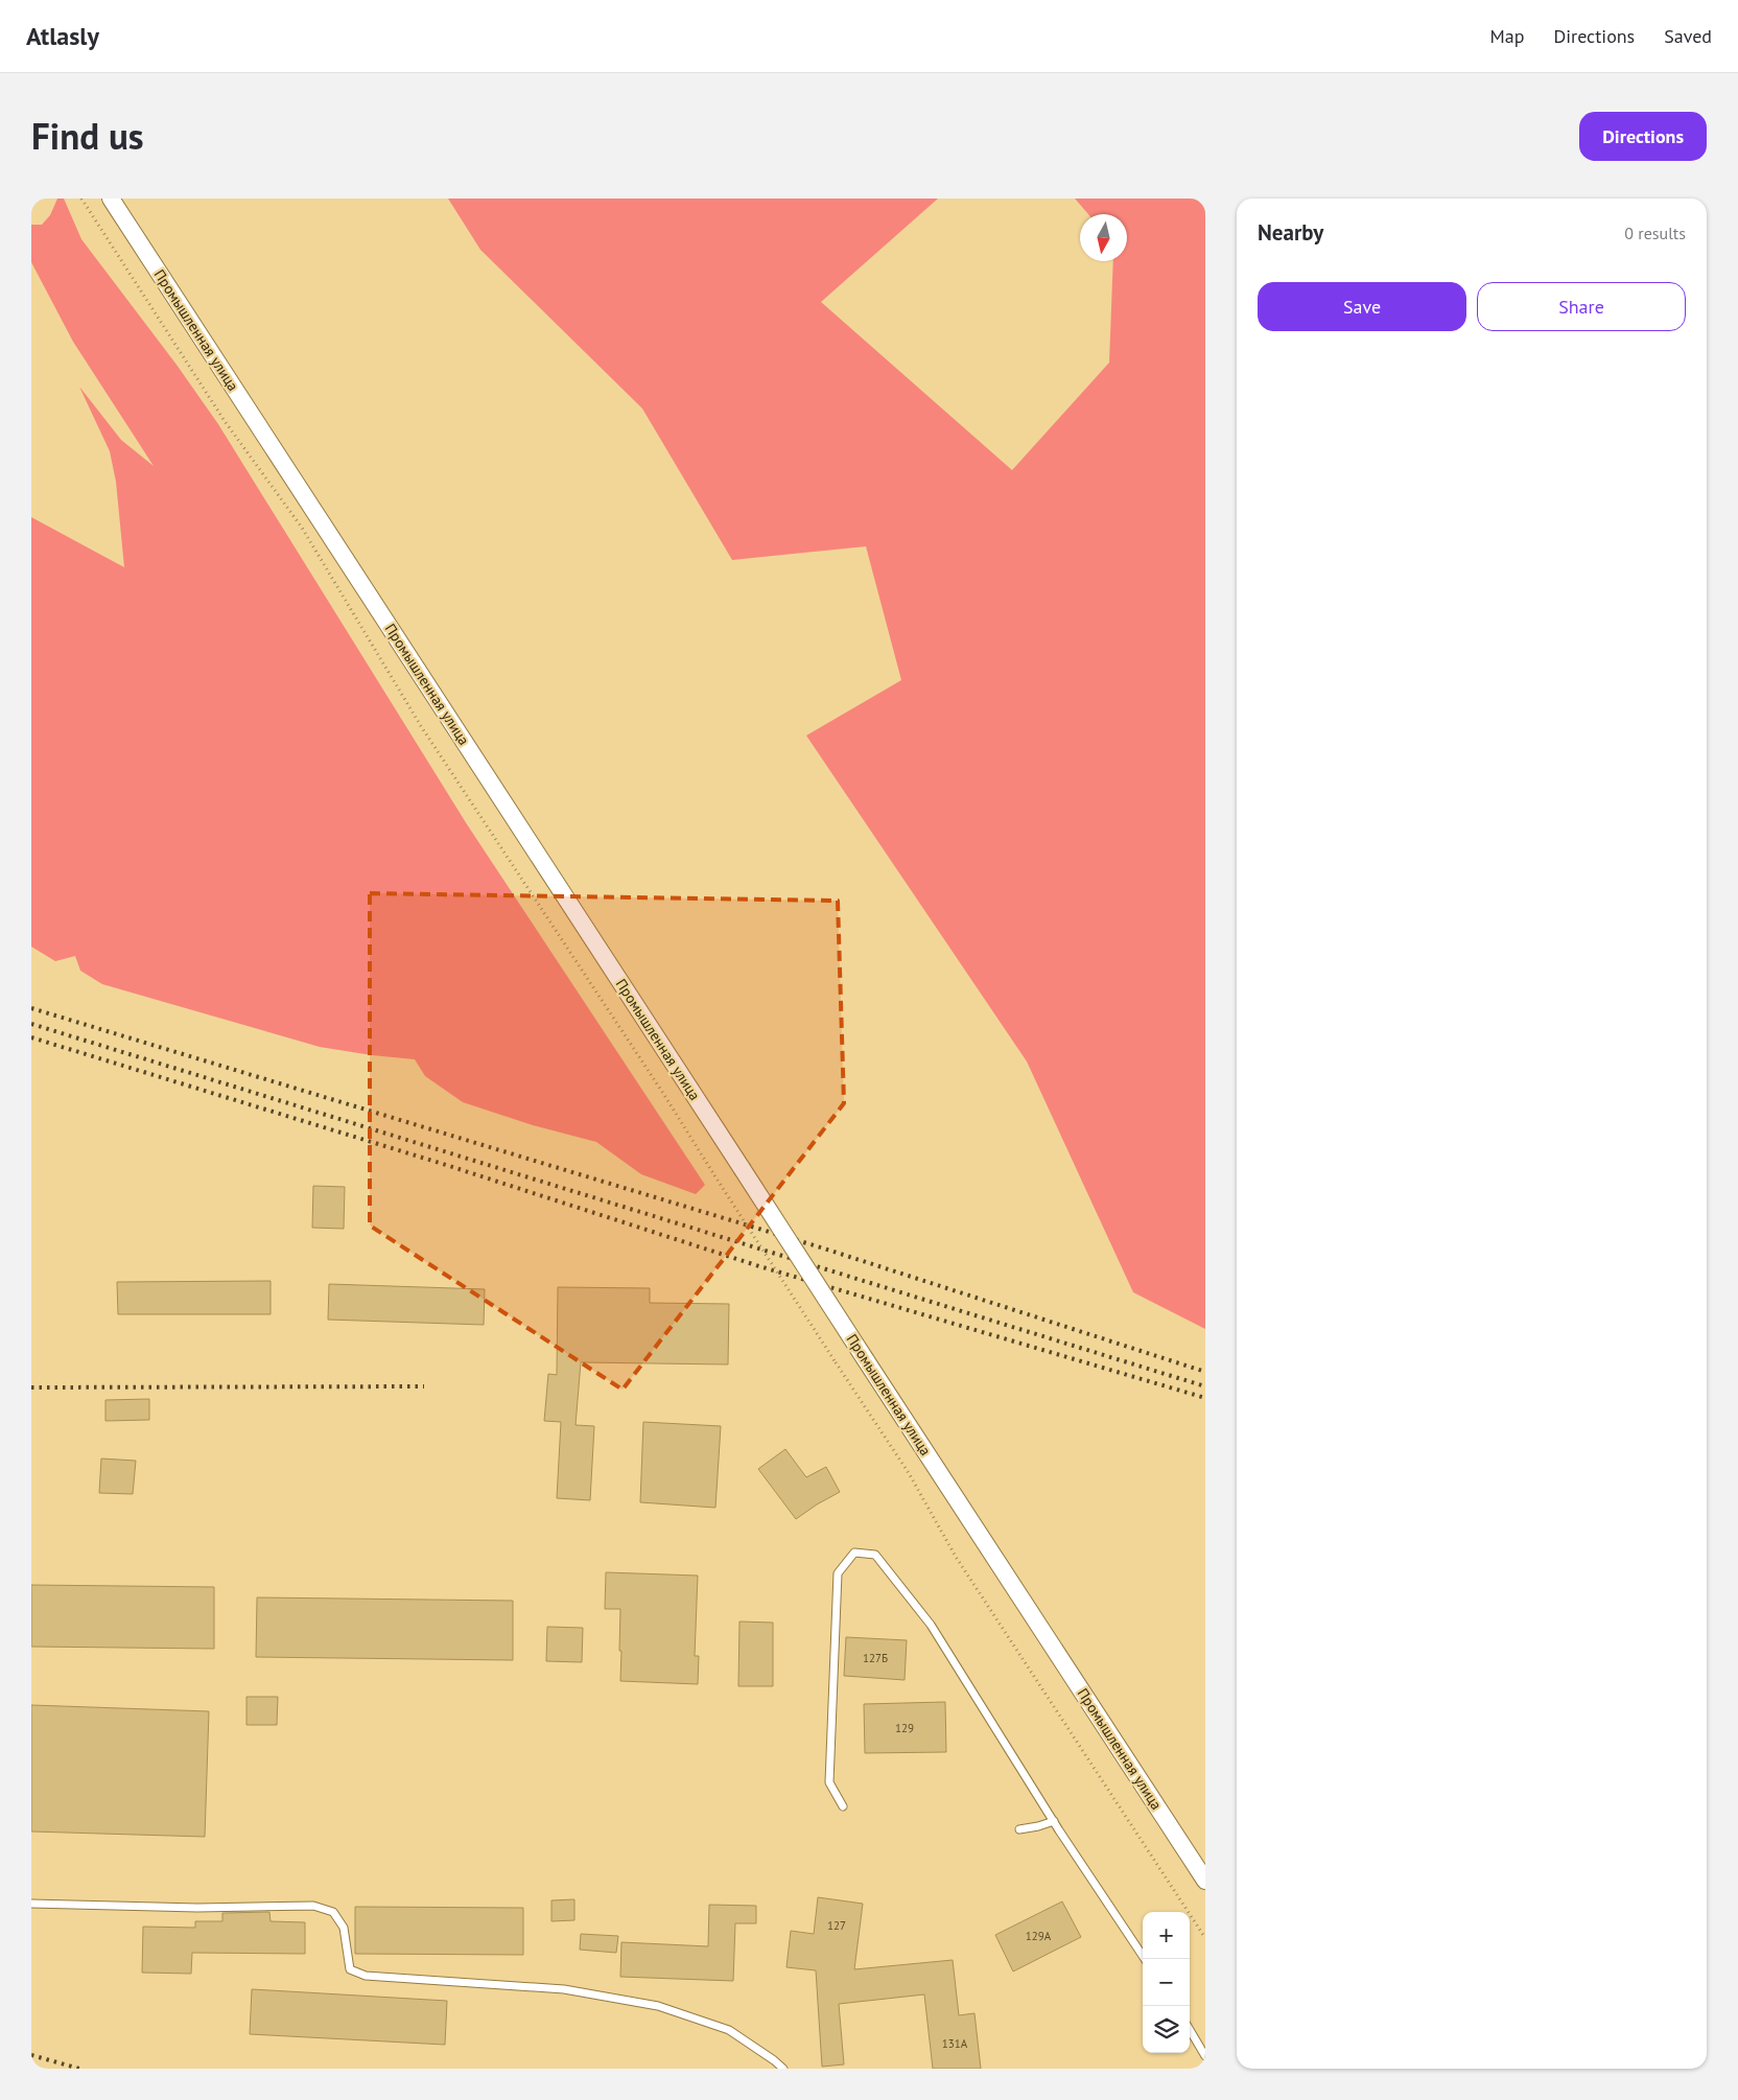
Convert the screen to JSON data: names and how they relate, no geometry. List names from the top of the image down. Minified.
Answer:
{"streets":{"street":["Промышленная улица"]},"house_numbers":["127Б","129","127","129А","131А"],"north":"bottom","page":{"header":"Atlasly","nav":["Map","Directions","Saved"],"title":"Find us","buttons":["Directions",["Save","Share"]],"heading":["Nearby","0 results"],"map_buttons":["+","−"]}}
